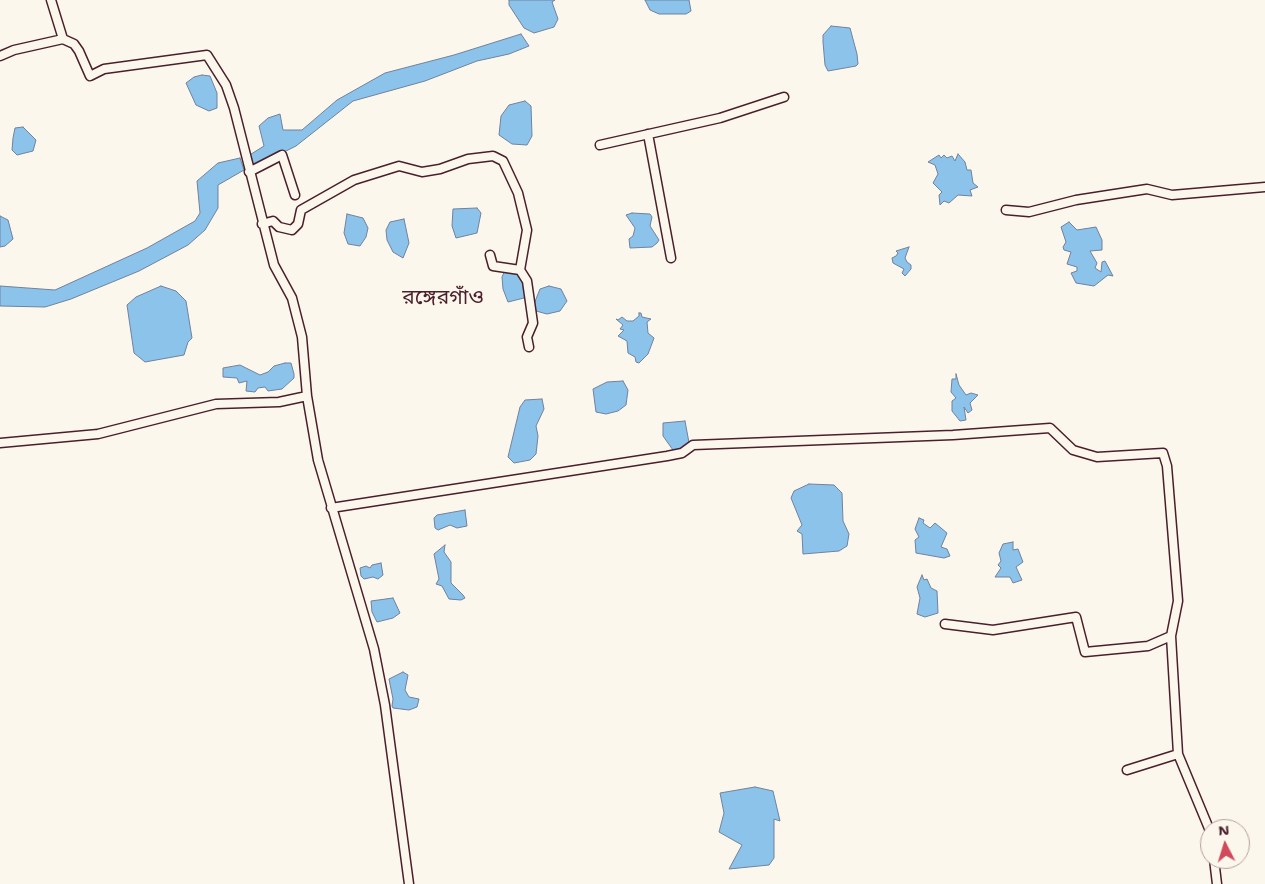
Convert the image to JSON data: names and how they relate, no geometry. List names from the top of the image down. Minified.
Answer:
{"districts":["রঙ্গেরগাঁও"],"north":"top"}
